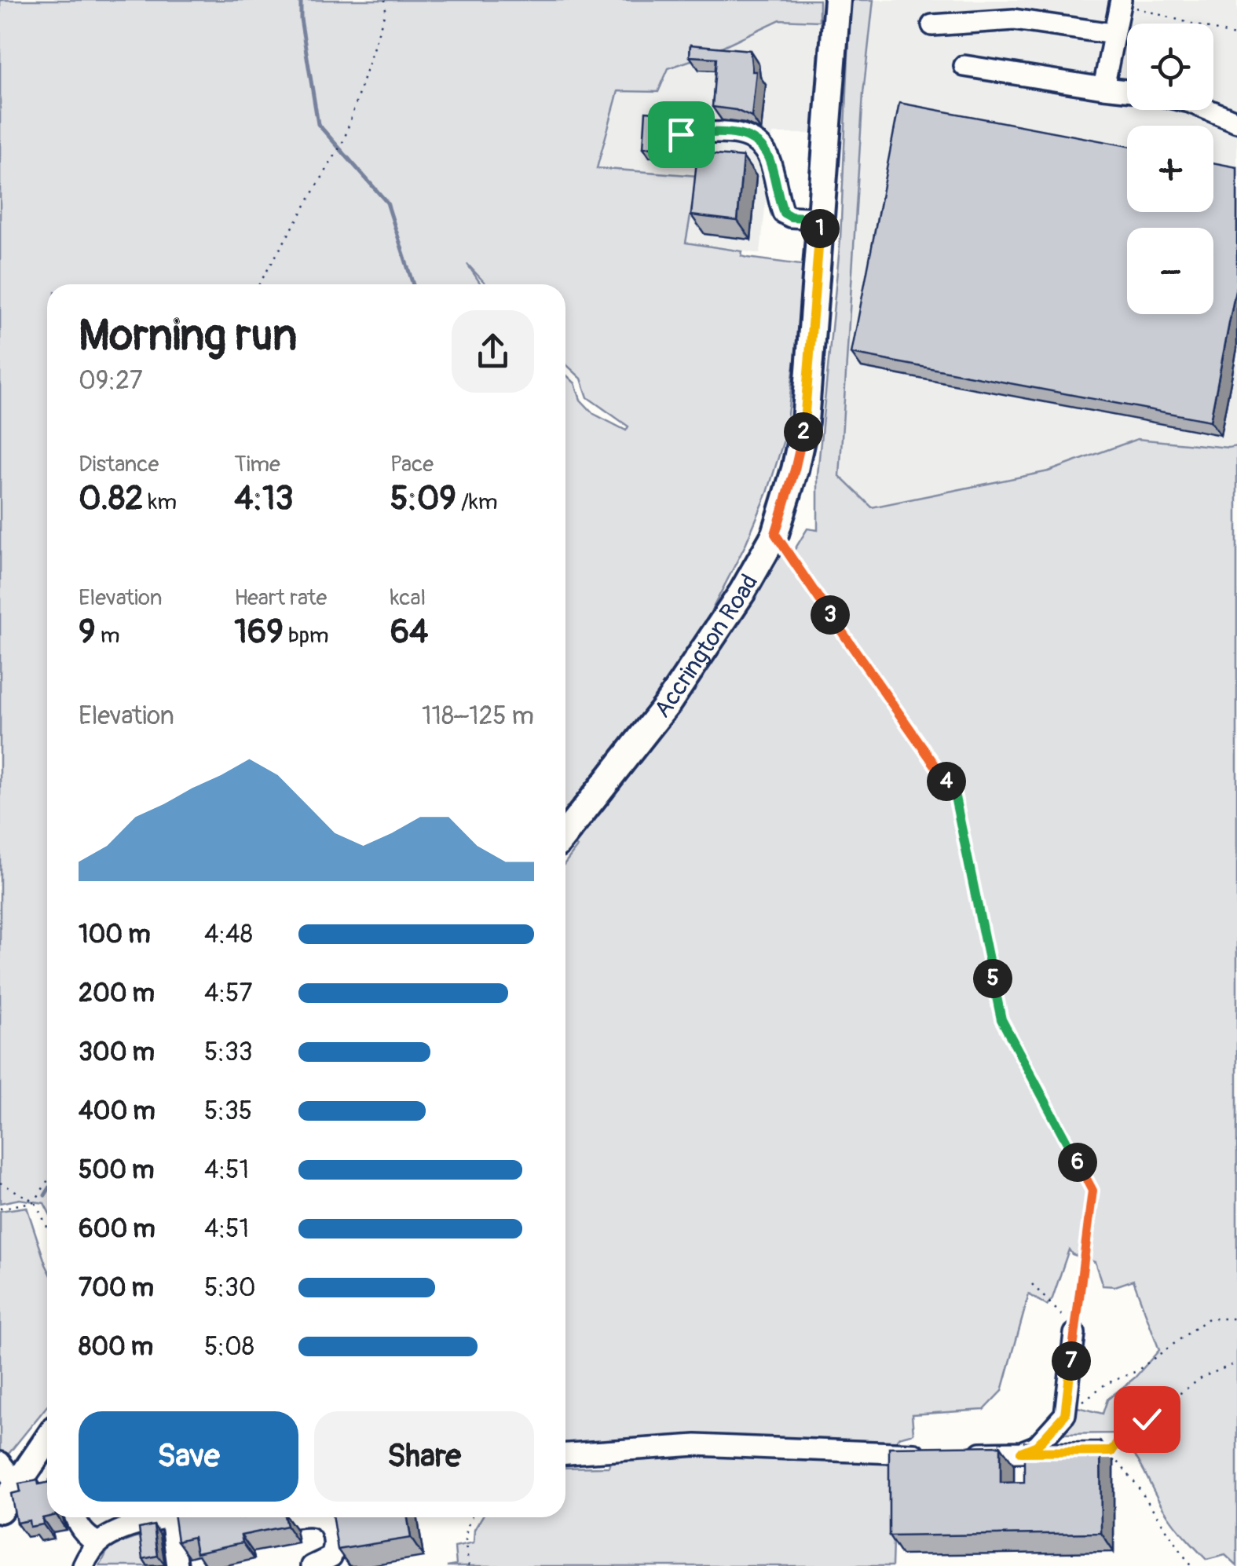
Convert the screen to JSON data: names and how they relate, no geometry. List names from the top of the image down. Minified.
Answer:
{"streets":{"main road":["Accrington Road"]},"page":{"map_buttons":["+","−"],"pins":["1","2","3","4","5","6","7"],"heading":["Morning run","09:27"],"stats":[["Distance","0.82 km"],["Time","4:13"],["Pace","5:09 /km"],["Elevation","9 m"],["Heart rate","169 bpm"],["kcal","64"]],"chart":["Elevation","118–125 m"],"list":[{"name":"100 m","note":"4:48"},{"name":"200 m","note":"4:57"},{"name":"300 m","note":"5:33"},{"name":"400 m","note":"5:35"},{"name":"500 m","note":"4:51"},{"name":"600 m","note":"4:51"},{"name":"700 m","note":"5:30"},{"name":"800 m","note":"5:08"}],"buttons":["Save","Share"]}}
